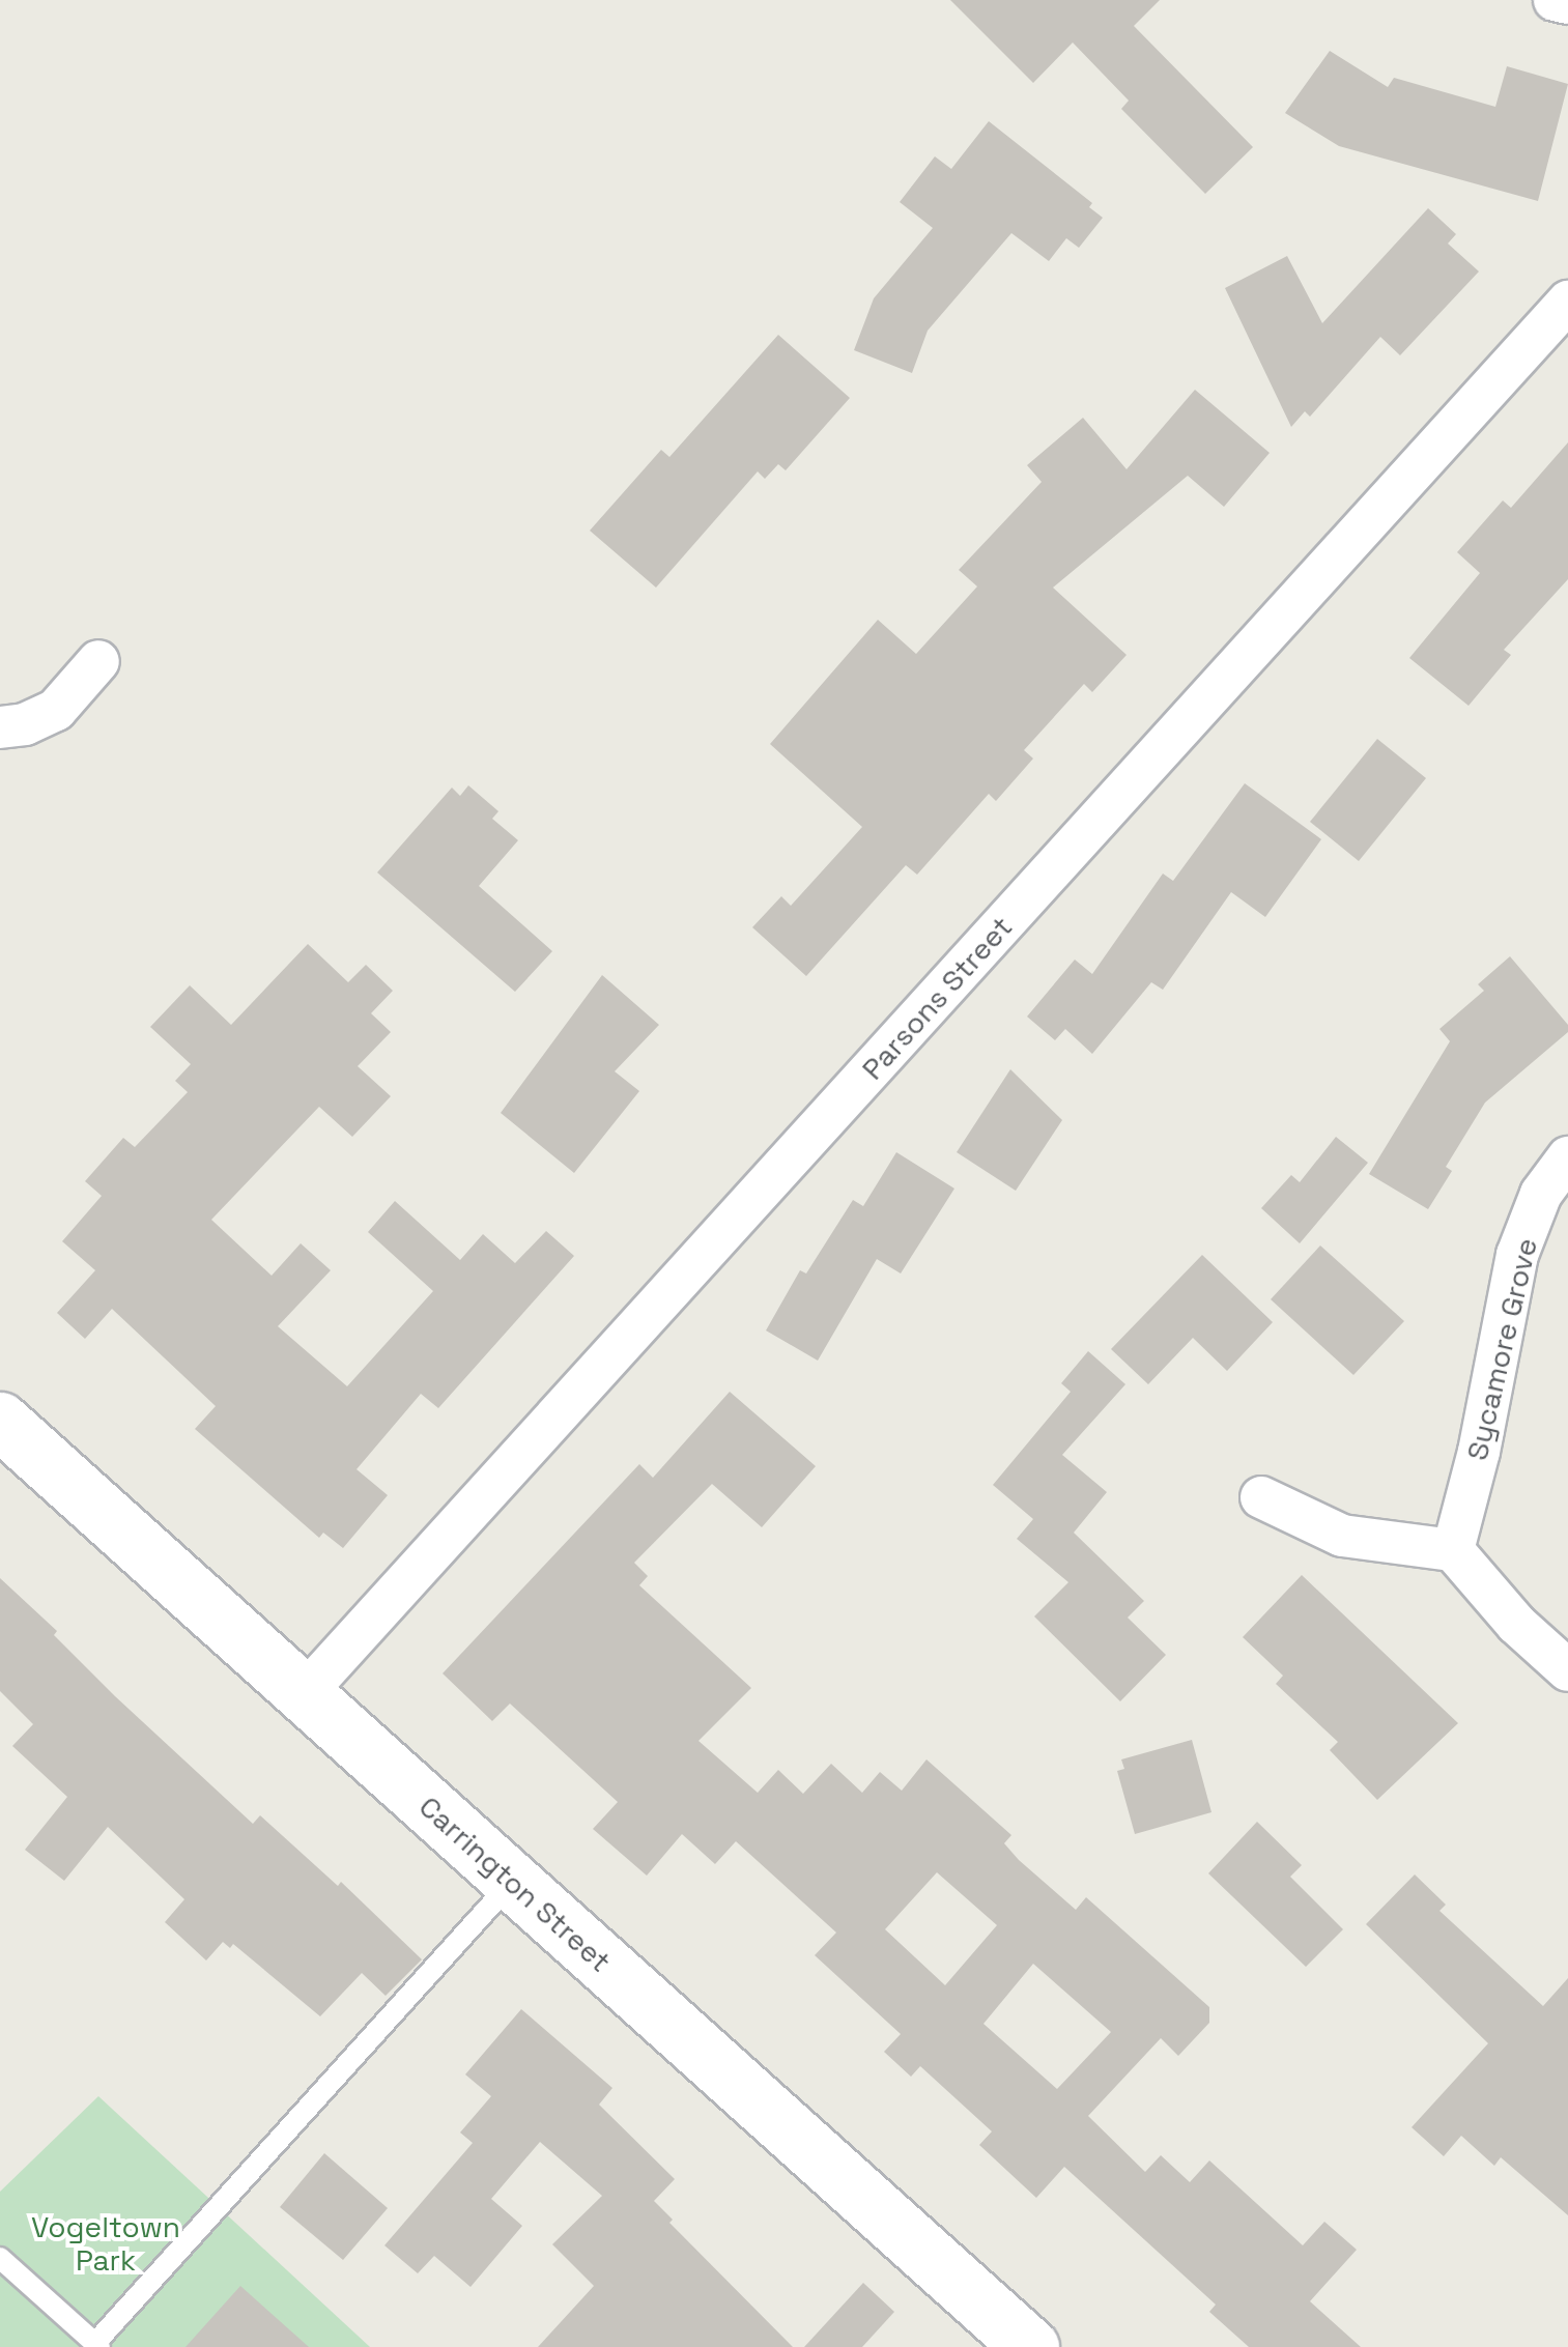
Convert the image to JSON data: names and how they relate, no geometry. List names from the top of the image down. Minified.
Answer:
{"streets":{"main road":["Carrington Street"],"street":["Parsons Street","Sycamore Grove"]},"crossings":[["Parsons Street","Carrington Street"]],"parks":["Vogeltown Park"]}
